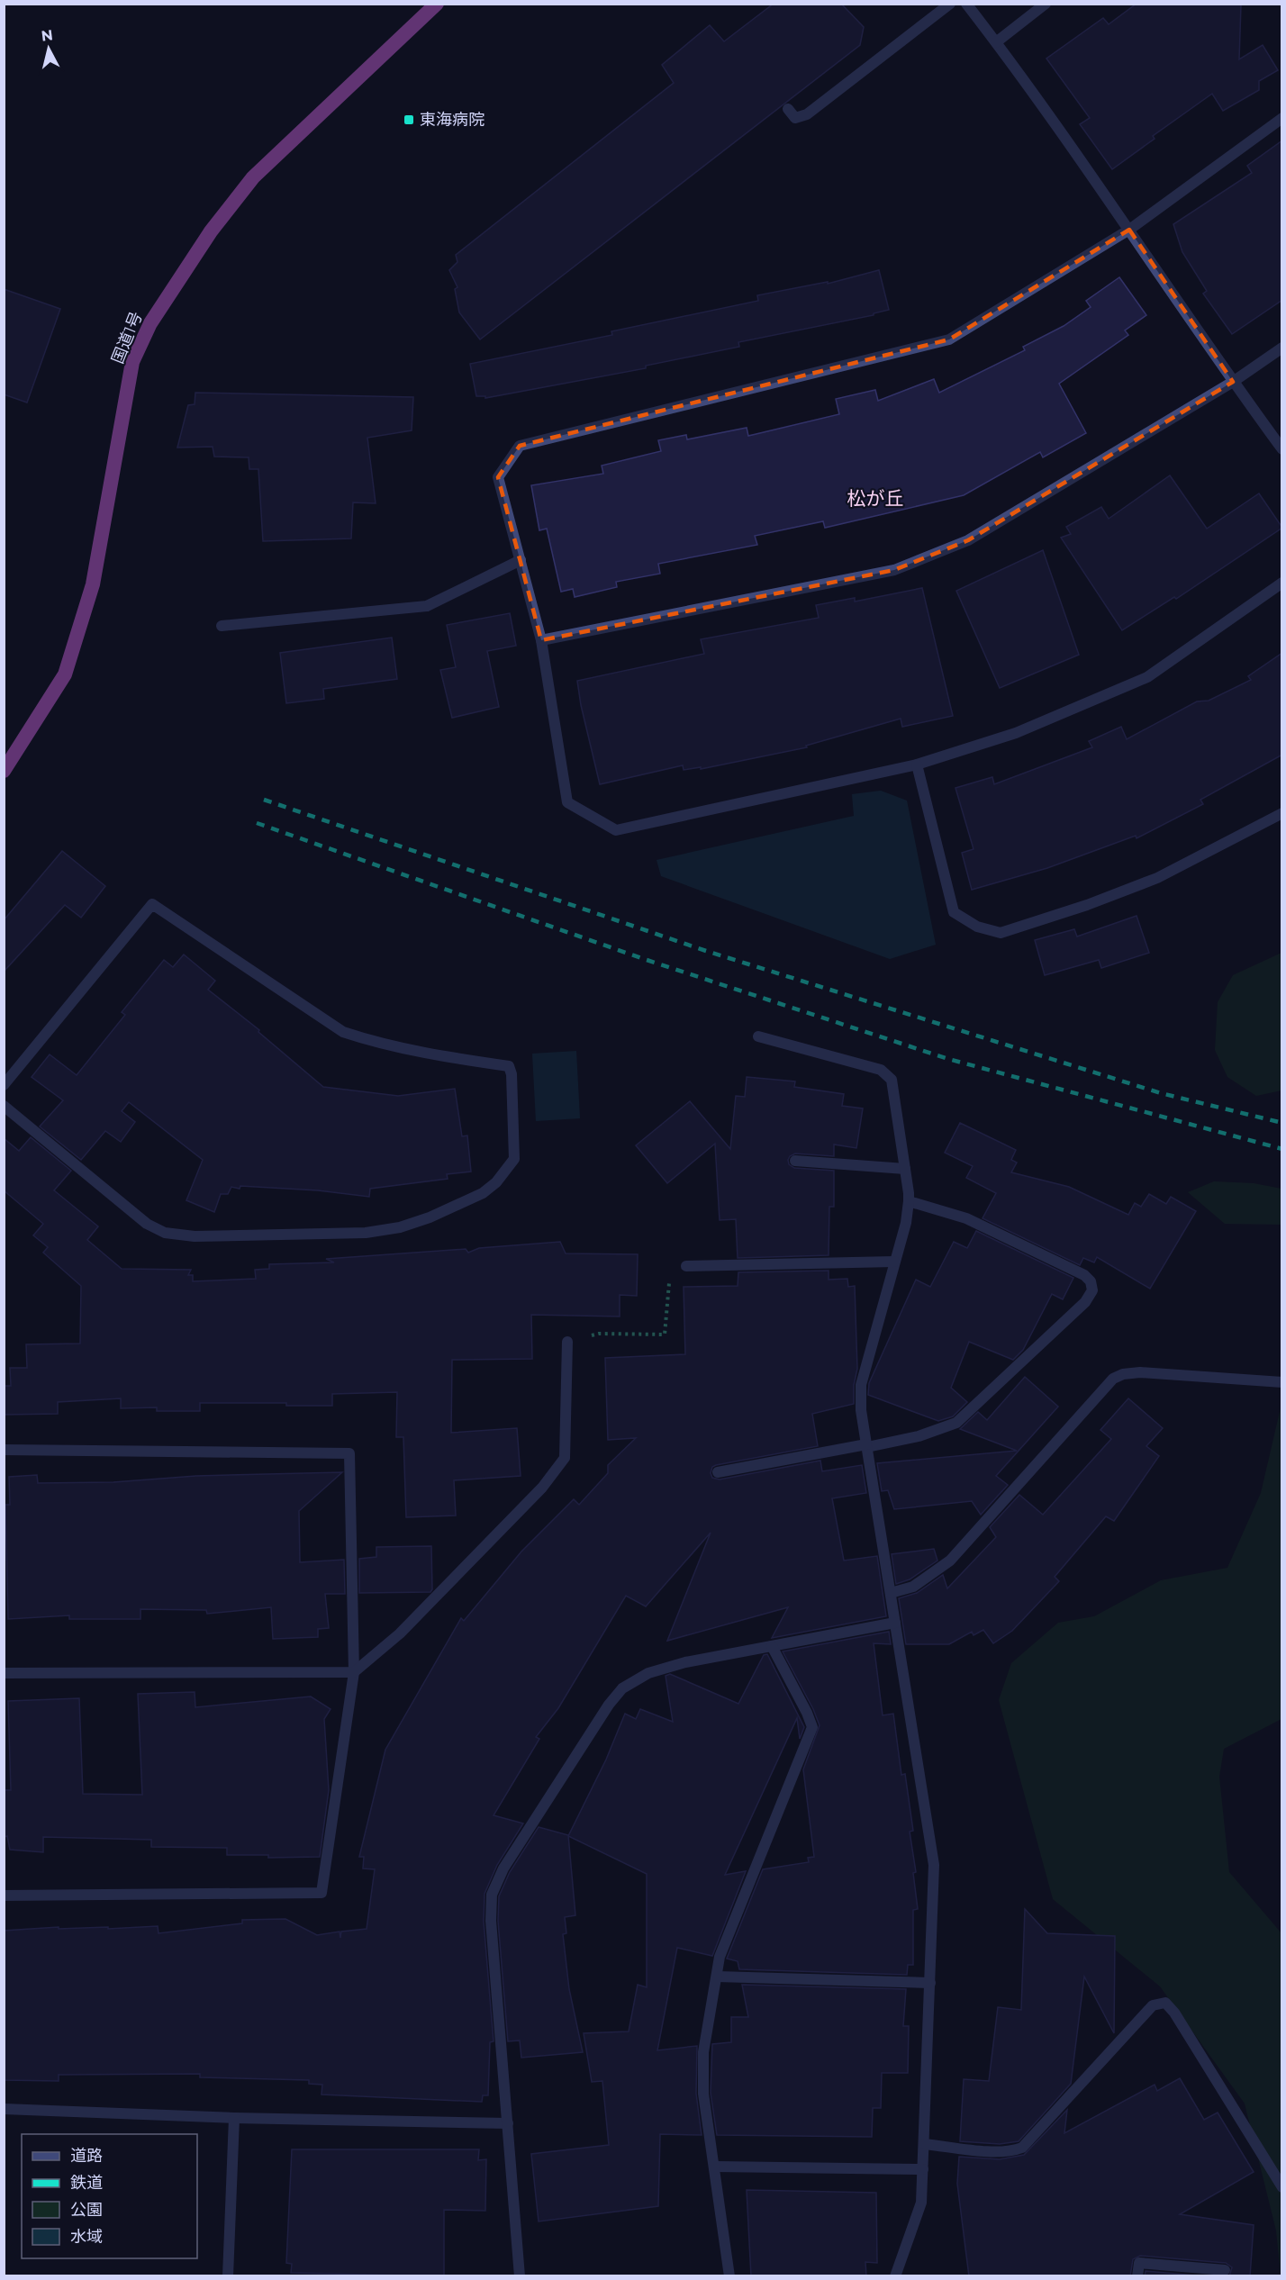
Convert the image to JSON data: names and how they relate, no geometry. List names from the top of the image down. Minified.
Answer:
{"streets":{"highway":["国道1号"]},"districts":["松が丘"],"places":{"transit":["東海病院"]},"legend":["道路","鉄道","公園","水域"],"north":"top"}
